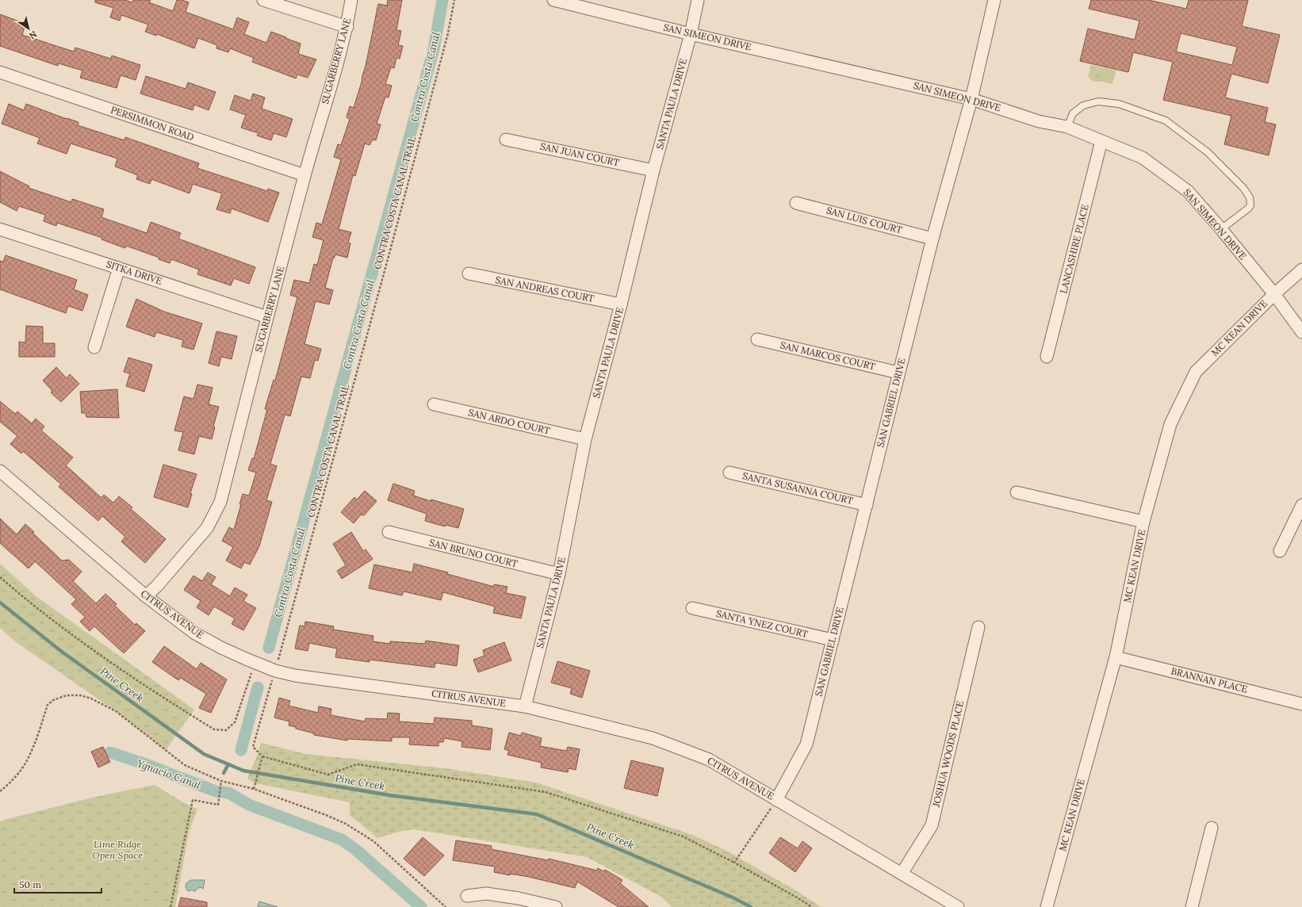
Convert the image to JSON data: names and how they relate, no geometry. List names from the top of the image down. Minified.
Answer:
{"streets":{"street":["SAN SIMEON DRIVE","SUGARBERRY LANE","SANTA PAULA DRIVE","PERSIMMON ROAD","SAN JUAN COURT","SAN LUIS COURT","LANCASHIRE PLACE","SITKA DRIVE","SAN ANDREAS COURT","MC KEAN DRIVE","SAN MARCOS COURT","SAN GABRIEL DRIVE","SAN ARDO COURT","SANTA SUSANNA COURT","SAN BRUNO COURT","CITRUS AVENUE","SANTA YNEZ COURT","BRANNAN PLACE","JOSHUA WOODS PLACE"],"path":["CONTRA COSTA CANAL TRAIL"]},"crossings":[["SAN SIMEON DRIVE","SANTA PAULA DRIVE"],["SAN SIMEON DRIVE","LANCASHIRE PLACE"],["SAN SIMEON DRIVE","MC KEAN DRIVE"],["SAN SIMEON DRIVE","SAN GABRIEL DRIVE"],["SUGARBERRY LANE","PERSIMMON ROAD"],["SUGARBERRY LANE","SITKA DRIVE"],["SUGARBERRY LANE","CITRUS AVENUE"],["SANTA PAULA DRIVE","SAN JUAN COURT"],["SANTA PAULA DRIVE","SAN ANDREAS COURT"],["SANTA PAULA DRIVE","SAN ARDO COURT"],["SANTA PAULA DRIVE","SAN BRUNO COURT"],["SANTA PAULA DRIVE","CITRUS AVENUE"],["CONTRA COSTA CANAL TRAIL","CITRUS AVENUE"],["SAN LUIS COURT","SAN GABRIEL DRIVE"],["MC KEAN DRIVE","BRANNAN PLACE"],["SAN MARCOS COURT","SAN GABRIEL DRIVE"],["SAN GABRIEL DRIVE","SANTA SUSANNA COURT"],["SAN GABRIEL DRIVE","CITRUS AVENUE"],["SAN GABRIEL DRIVE","SANTA YNEZ COURT"],["CITRUS AVENUE","JOSHUA WOODS PLACE"]],"water":["Contra Costa Canal","Pine Creek","Ygnacio Canal"],"parks":["Lime Ridge Open Space"],"scale_bar":"50 m","north":"bottom right"}
